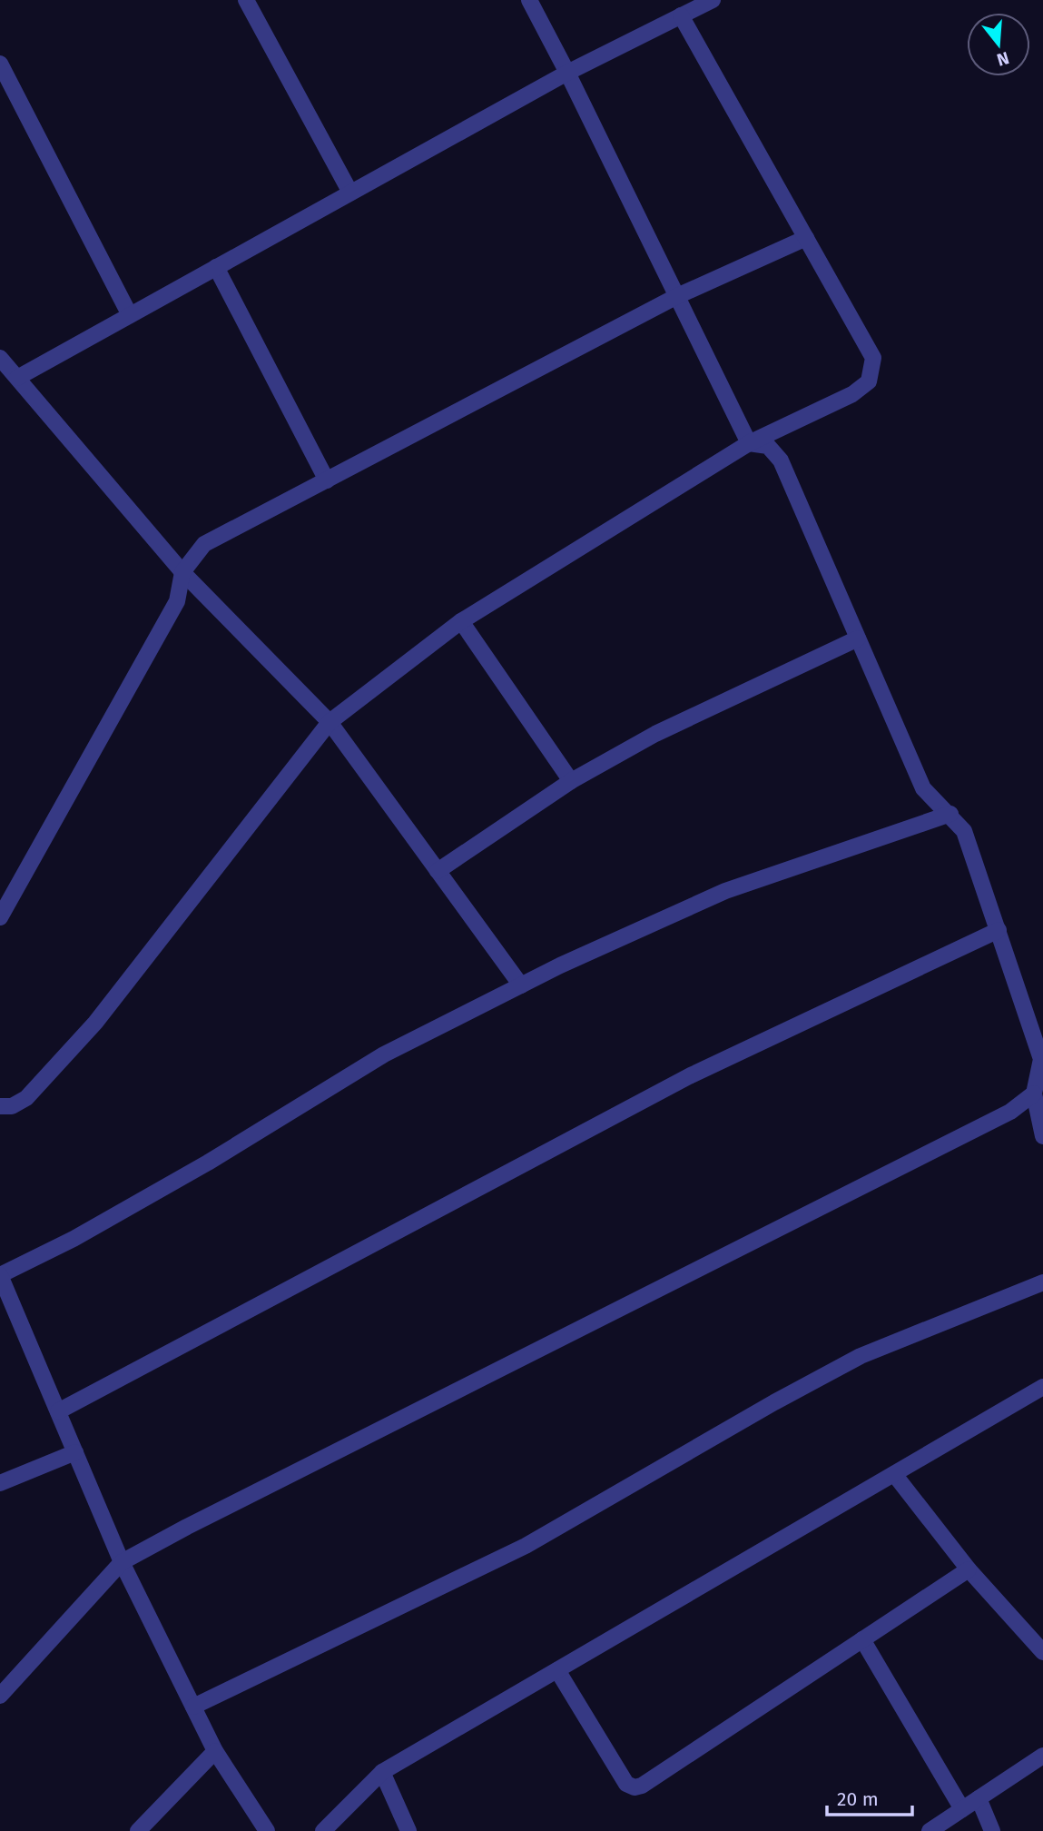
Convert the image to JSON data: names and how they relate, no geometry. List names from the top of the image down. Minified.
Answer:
{"scale_bar":"20 m","north":"bottom"}
